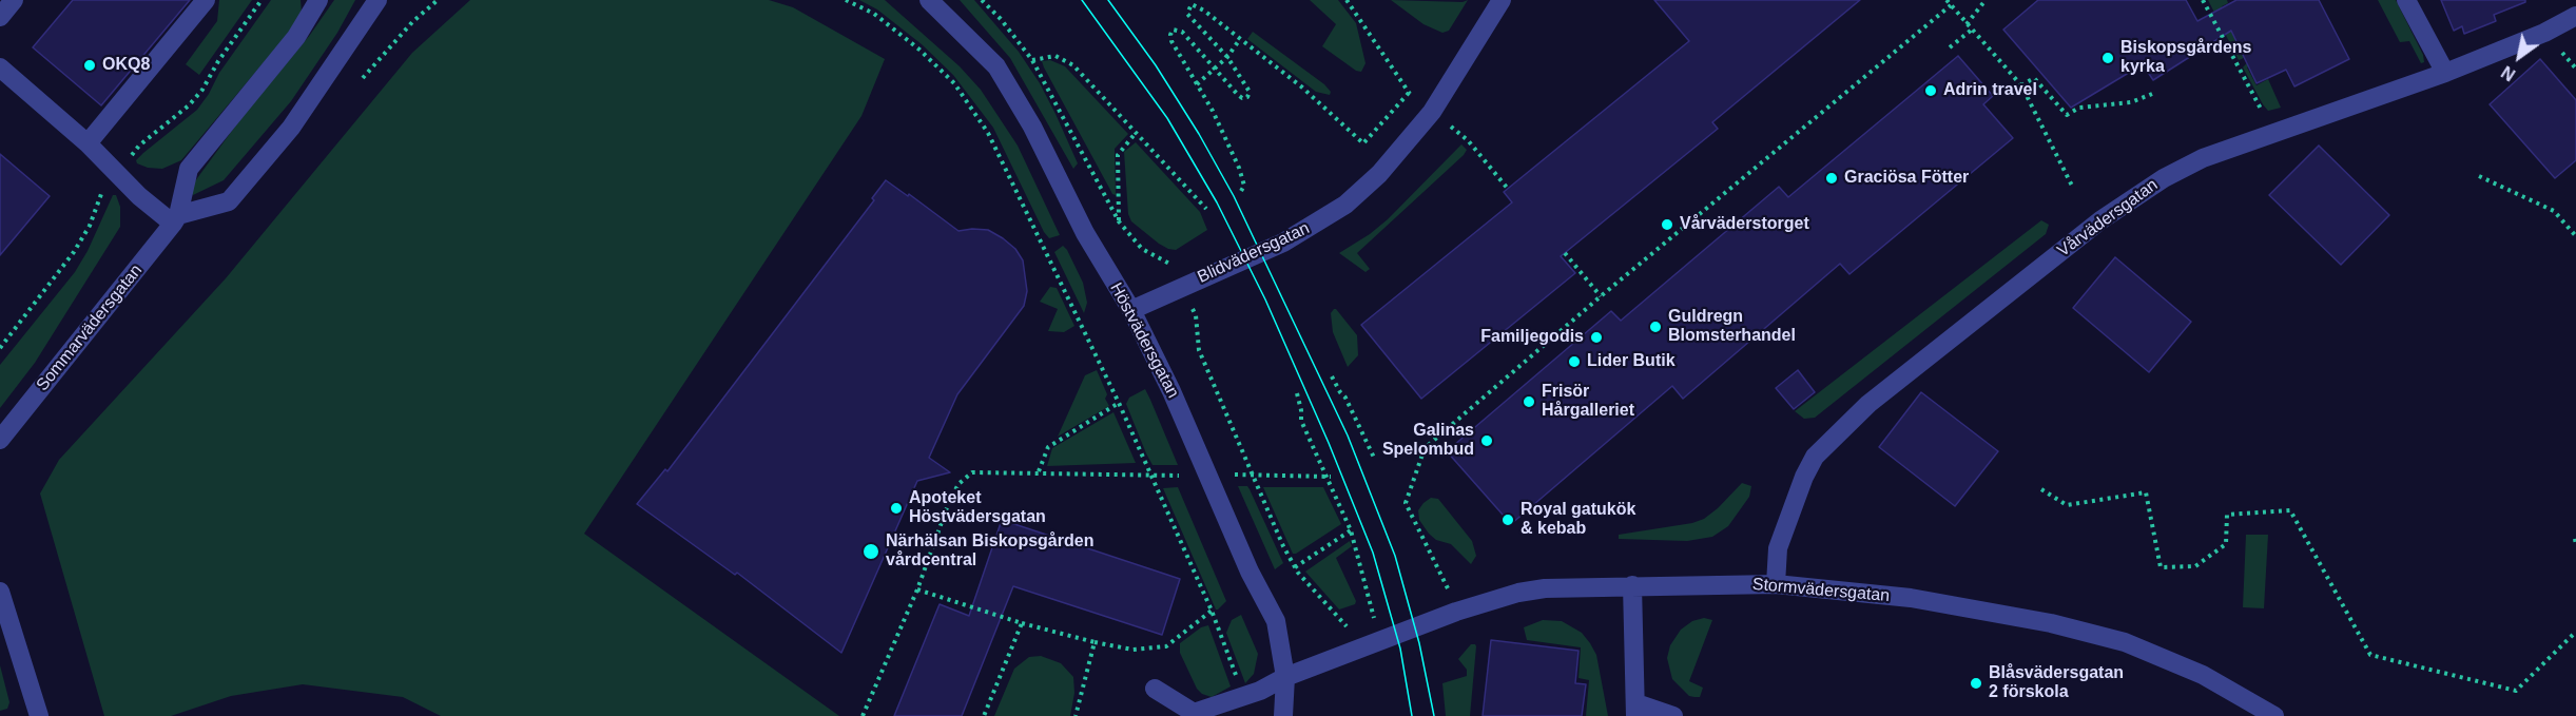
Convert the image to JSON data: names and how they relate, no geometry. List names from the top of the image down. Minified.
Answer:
{"streets":{"street":["Vårvädersgatan","Blidvädersgatan","Sommarvädersgatan","Höstvädersgatan","Stormvädersgatan"]},"crossings":[["Vårvädersgatan","Stormvädersgatan"],["Blidvädersgatan","Höstvädersgatan"],["Höstvädersgatan","Stormvädersgatan"]],"places":["Biskopsgårdens kyrka","OKQ8","Adrin travel","Graciösa Fötter","Vårväderstorget","Guldregn Blomsterhandel","Familjegodis","Lider Butik","Frisör Hårgalleriet","Galinas Spelombud","Apoteket Höstvädersgatan","Royal gatukök & kebab","Närhälsan Biskopsgården vårdcentral","Blåsvädersgatan 2 förskola"],"north":"bottom left"}
